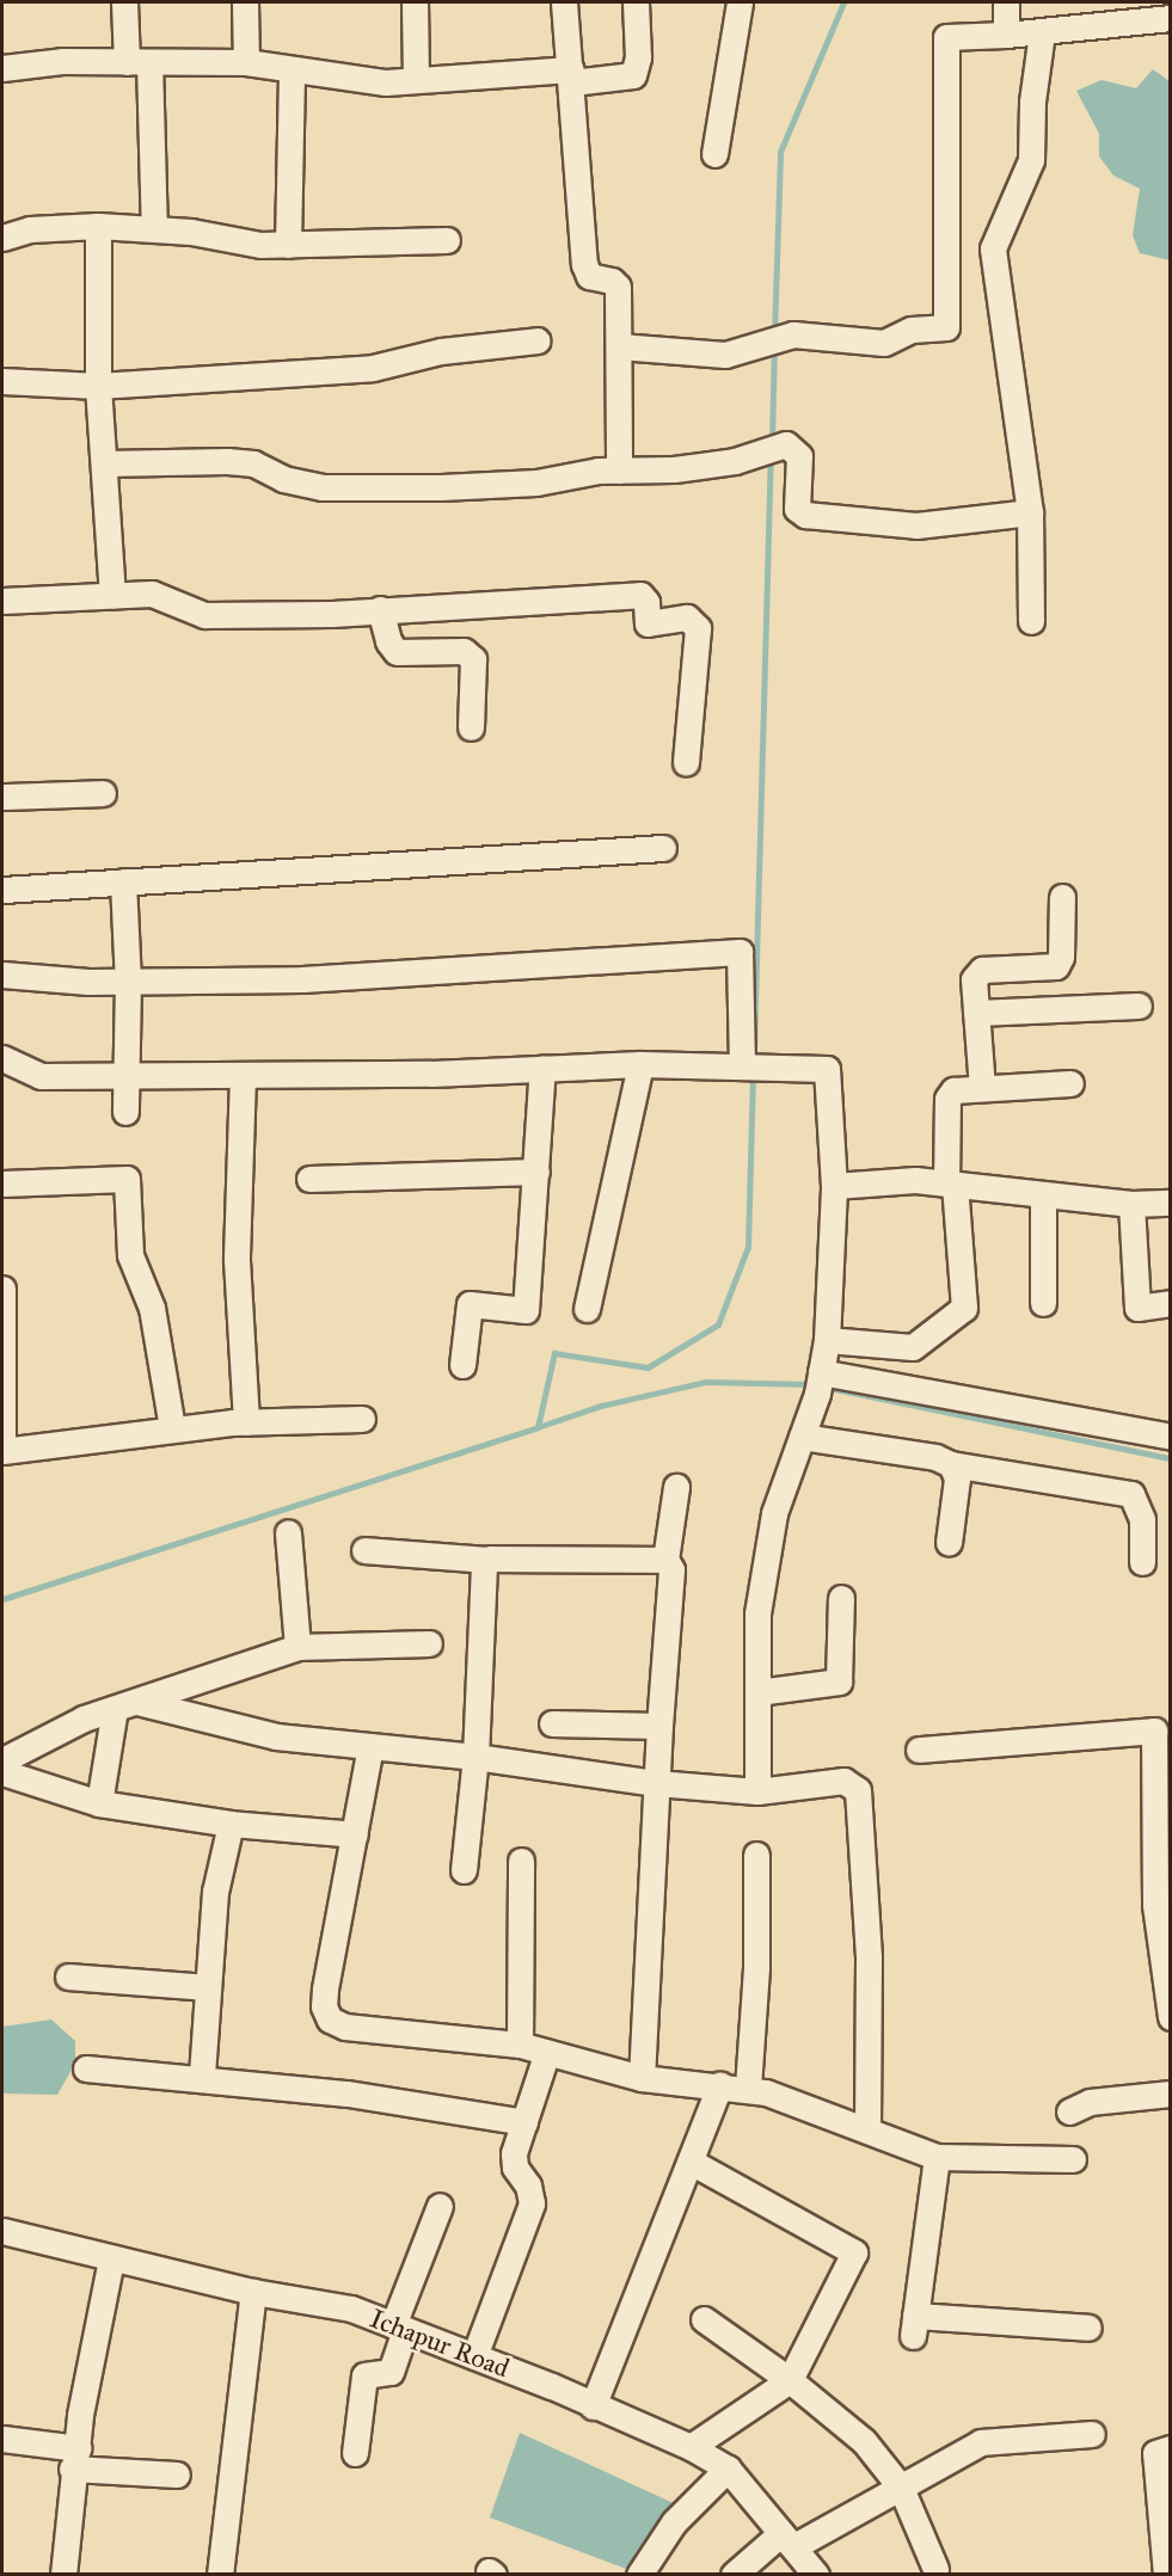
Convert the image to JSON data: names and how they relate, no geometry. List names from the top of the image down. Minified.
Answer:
{"streets":{"street":["Ichapur Road"]}}
